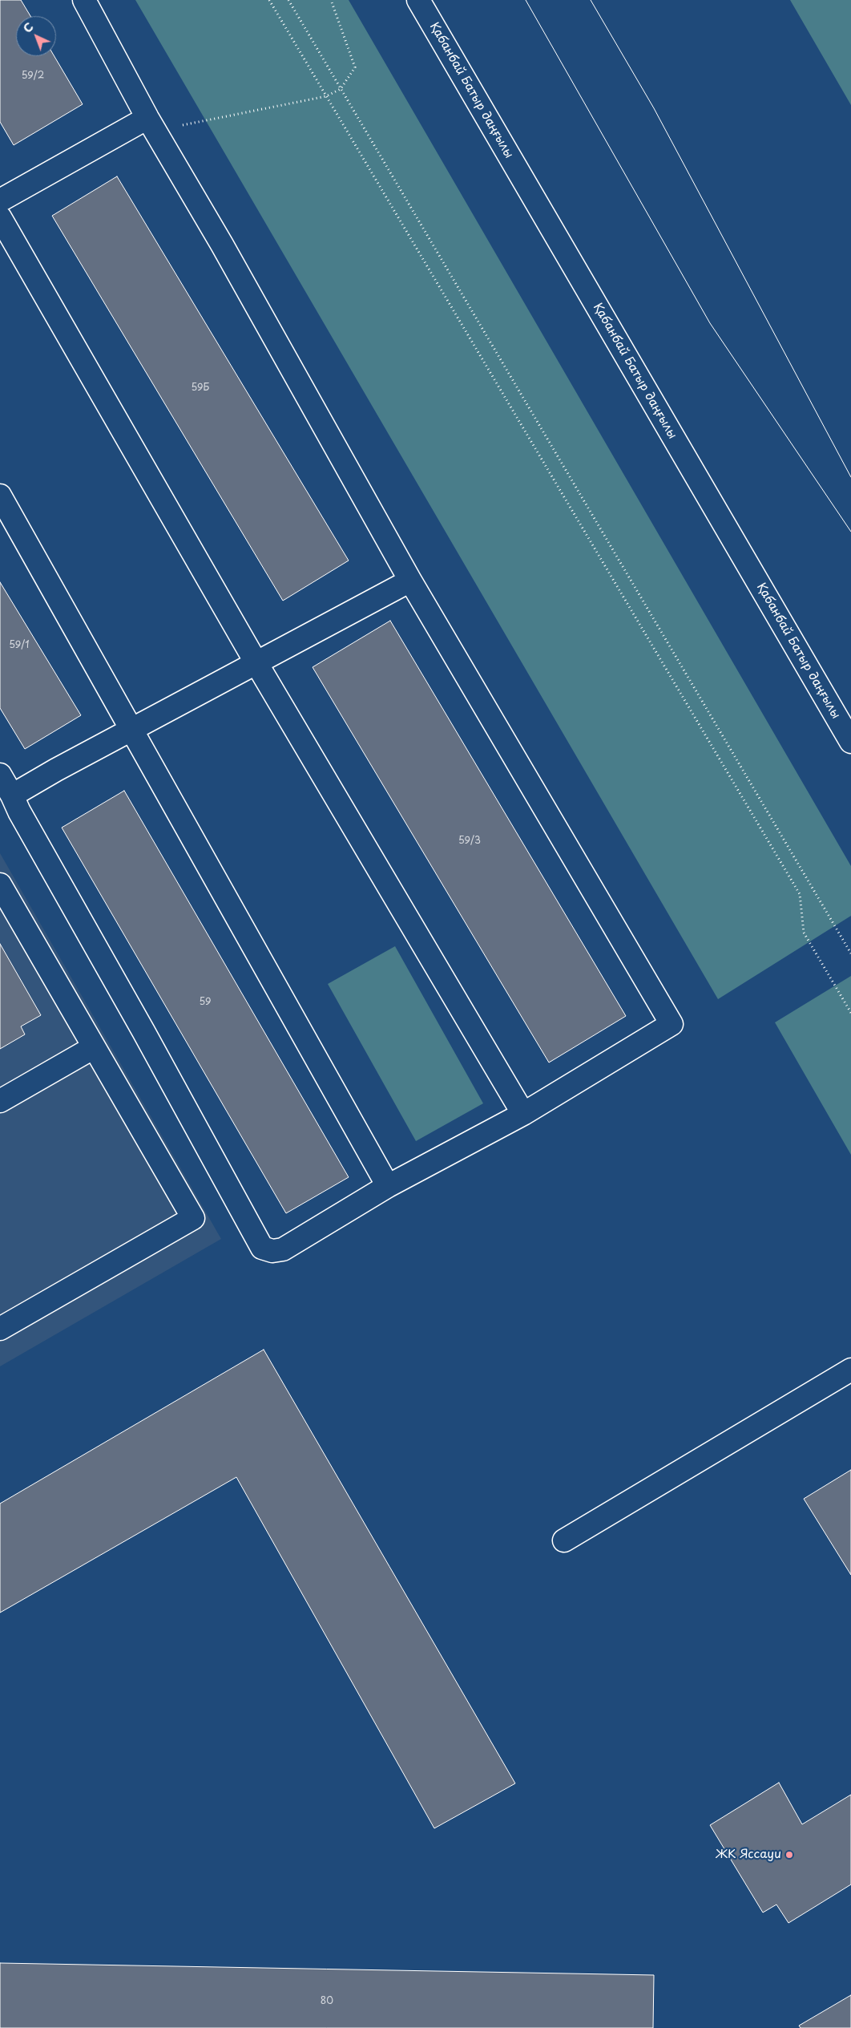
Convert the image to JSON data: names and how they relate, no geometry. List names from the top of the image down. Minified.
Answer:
{"streets":{"street":["Қабанбай Батыр даңғылы"]},"places":["ЖК Яссауи"],"house_numbers":["59/2","59Б","59/1","59/3","59","80"],"north":"top left"}
